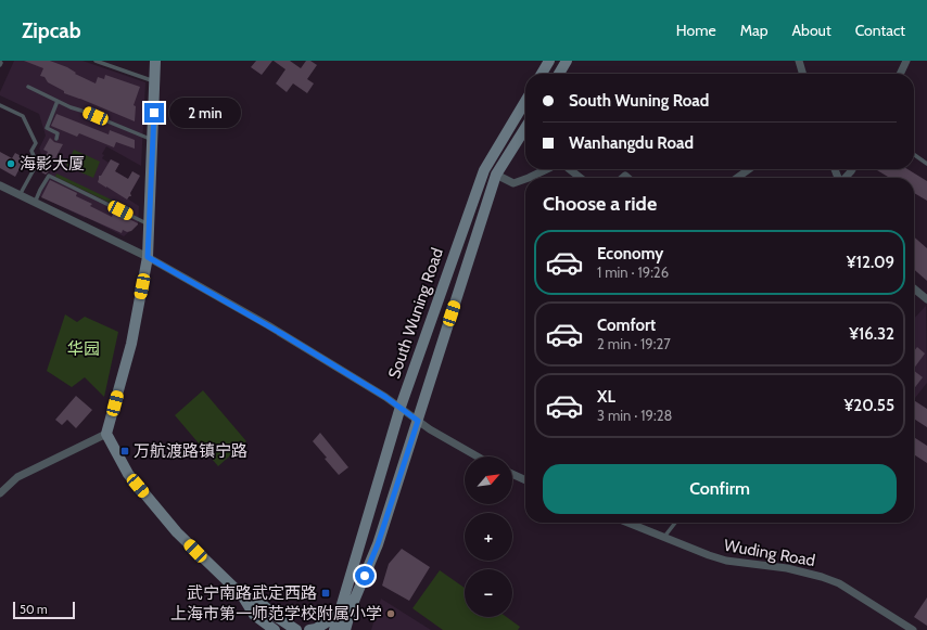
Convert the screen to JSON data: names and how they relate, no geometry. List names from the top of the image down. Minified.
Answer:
{"streets":{"main road":["South Wuning Road"],"street":["Wuding Road"]},"parks":["华园"],"places":{"other":["海影大厦","上海市第一师范学校附属小学"],"transit":["万航渡路镇宁路","武宁南路武定西路"]},"scale_bar":"50 m","north":"top right","page":{"header":"Zipcab","nav":["Home","Map","About","Contact"],"banner":["South Wuning Road","Wanhangdu Road"],"bubble":"2 min","heading":"Choose a ride","list":[{"name":"Economy","note":"1 min · 19:26","value":"¥12.09"},{"name":"Comfort","note":"2 min · 19:27","value":"¥16.32"},{"name":"XL","note":"3 min · 19:28","value":"¥20.55"}],"buttons":"Confirm","map_buttons":["+","−"],"scale":"50 m"}}
